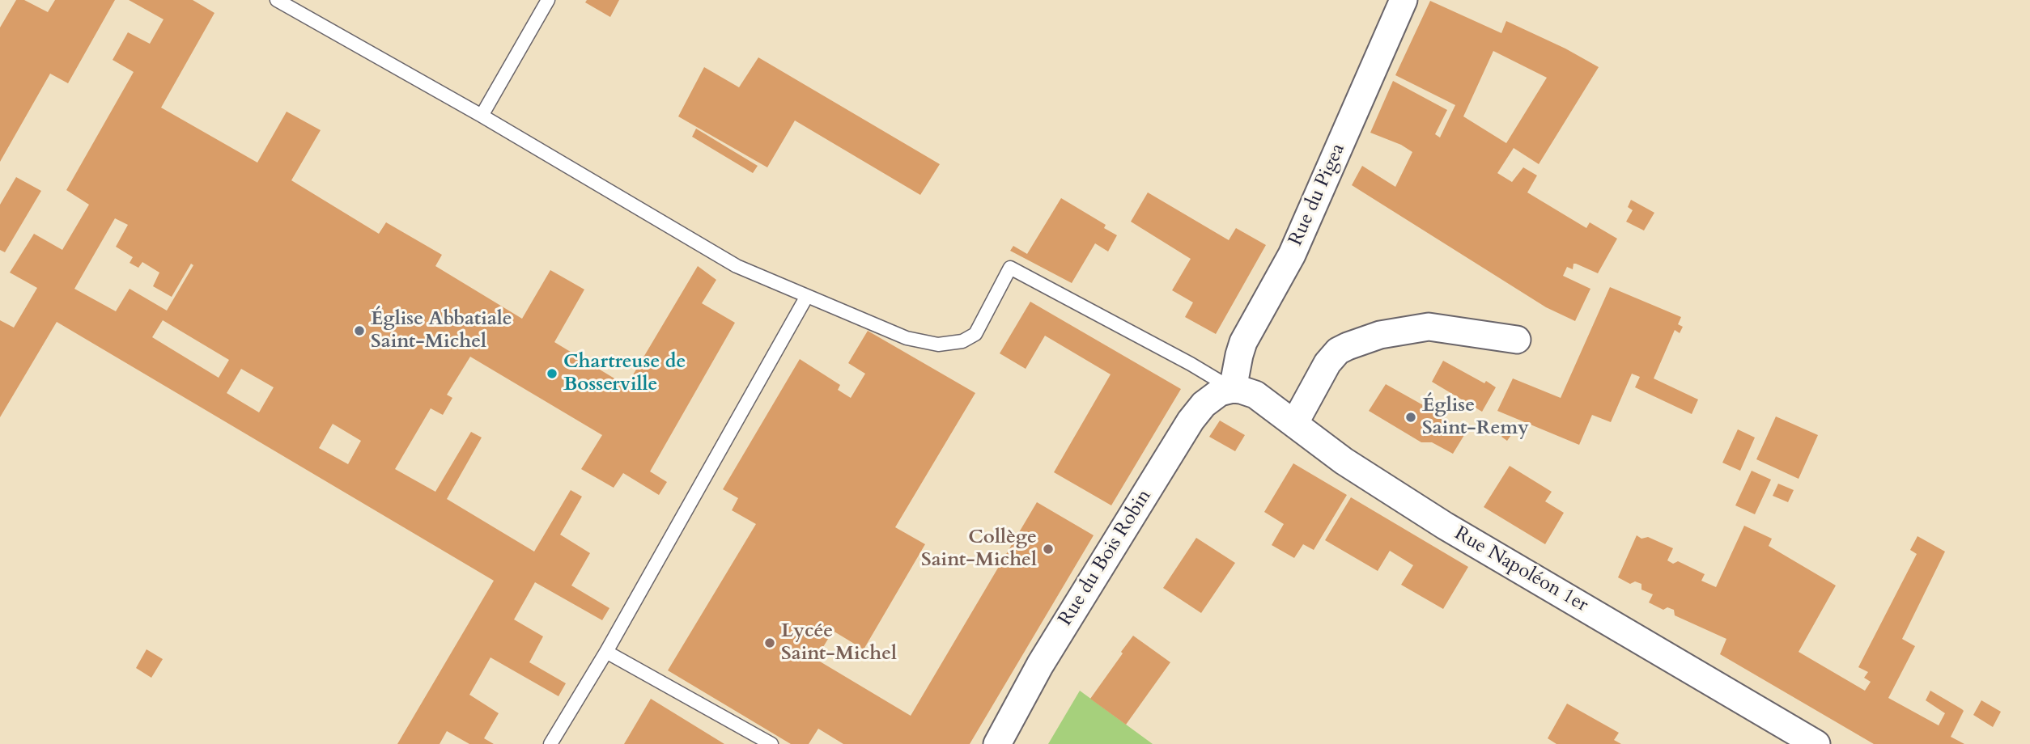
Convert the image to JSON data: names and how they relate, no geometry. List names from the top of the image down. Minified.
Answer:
{"streets":{"street":["Rue du Pigea","Rue du Bois Robin","Rue Napoléon 1er"]},"crossings":[["Rue du Pigea","Rue du Bois Robin"],["Rue du Pigea","Rue Napoléon 1er"],["Rue du Bois Robin","Rue Napoléon 1er"]],"places":["Église Abbatiale Saint-Michel","Chartreuse de Bosserville","Église Saint-Remy","Collège Saint-Michel","Lycée Saint-Michel"]}
